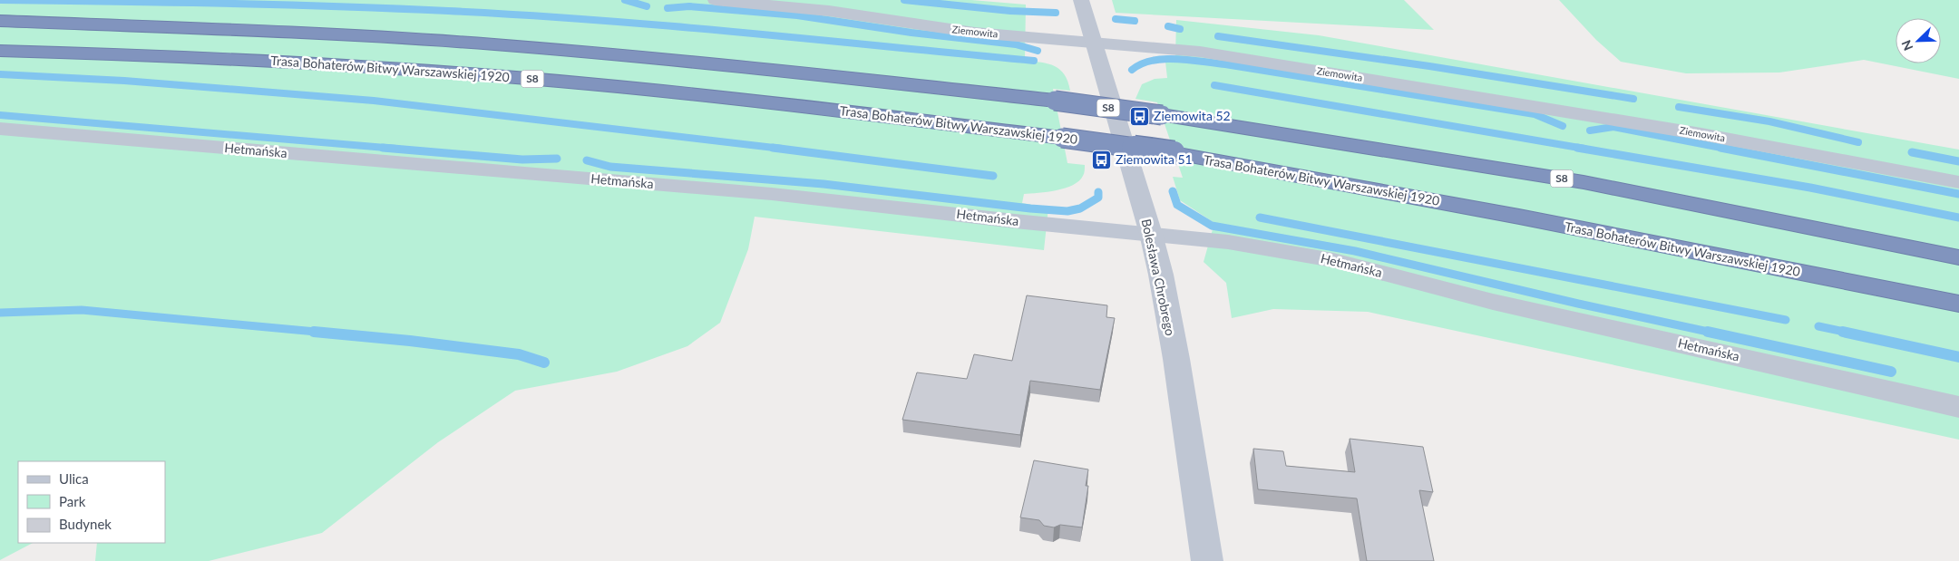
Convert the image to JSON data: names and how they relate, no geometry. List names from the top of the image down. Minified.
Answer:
{"streets":{"highway":["Trasa Bohaterów Bitwy Warszawskiej 1920","S8"],"street":["Ziemowita","Hetmańska","Bolesława Chrobrego"]},"crossings":[["Ziemowita","Bolesława Chrobrego"],["Hetmańska","Bolesława Chrobrego"]],"places":{"bus stop":["Ziemowita 52","Ziemowita 51"]},"legend":["Ulica","Park","Budynek"],"north":"bottom left"}
